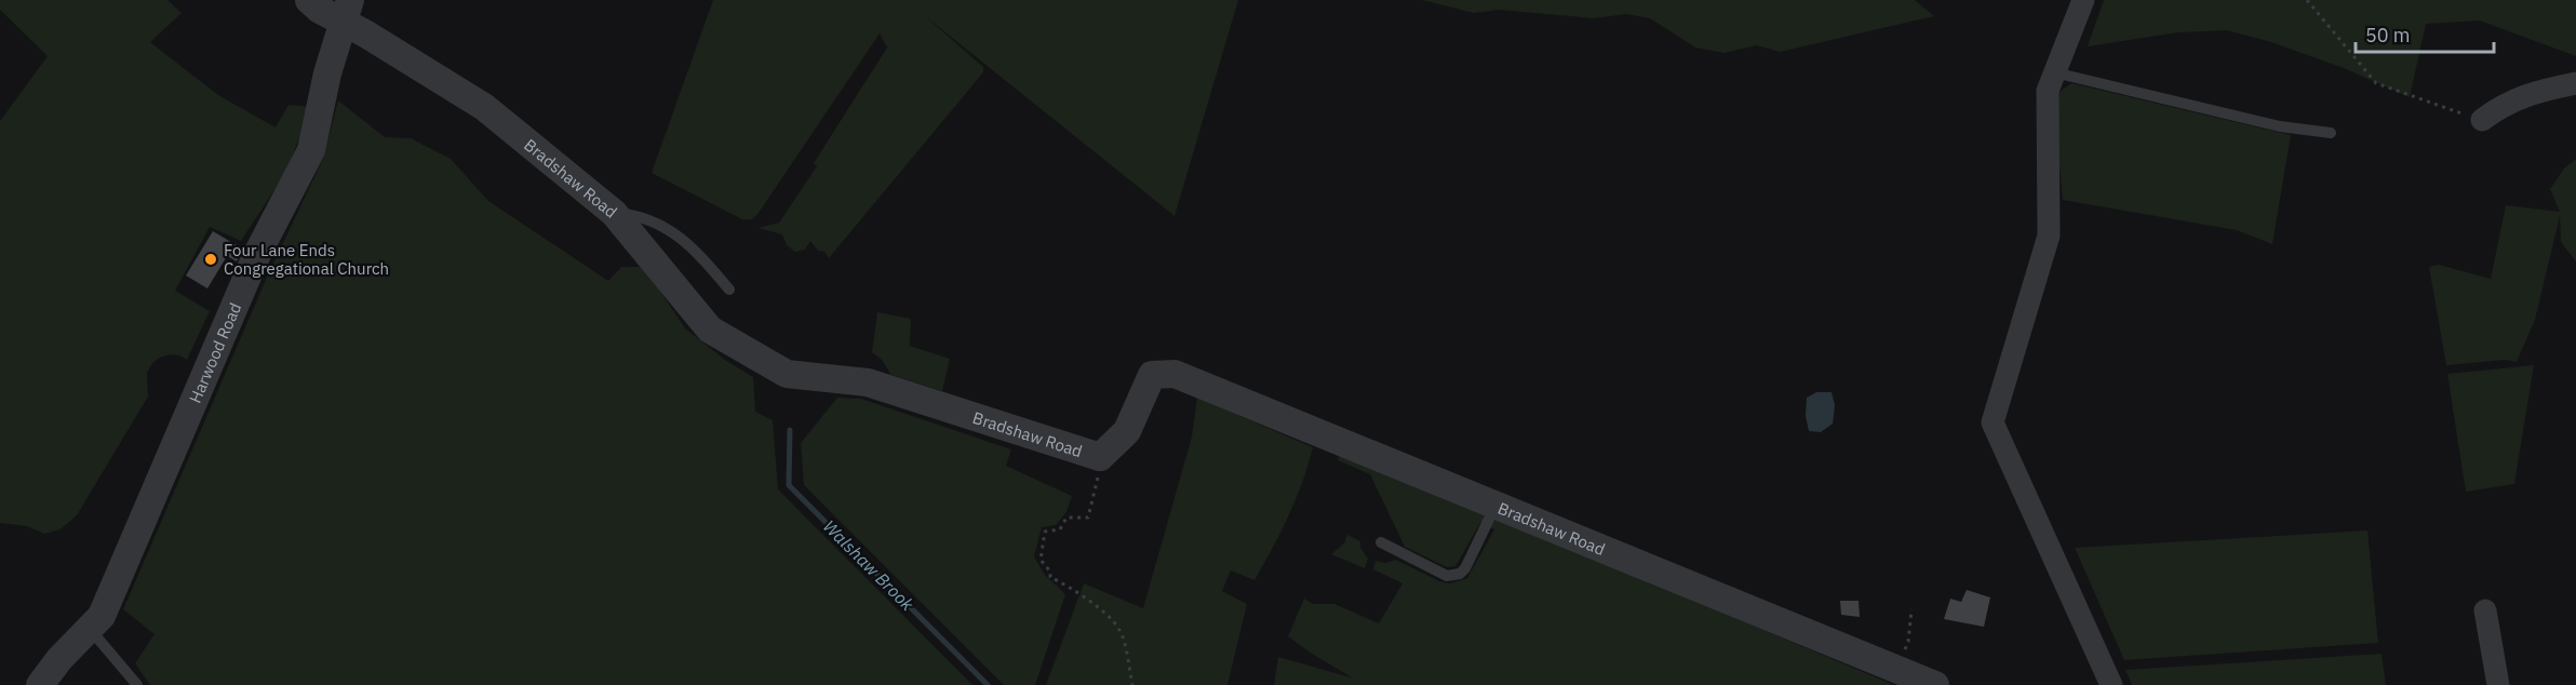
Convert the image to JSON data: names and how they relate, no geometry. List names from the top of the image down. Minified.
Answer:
{"streets":{"street":["Bradshaw Road","Harwood Road"]},"crossings":[["Bradshaw Road","Harwood Road"]],"water":["Walshaw Brook"],"places":["Four Lane Ends Congregational Church"],"scale_bar":"50 m"}
